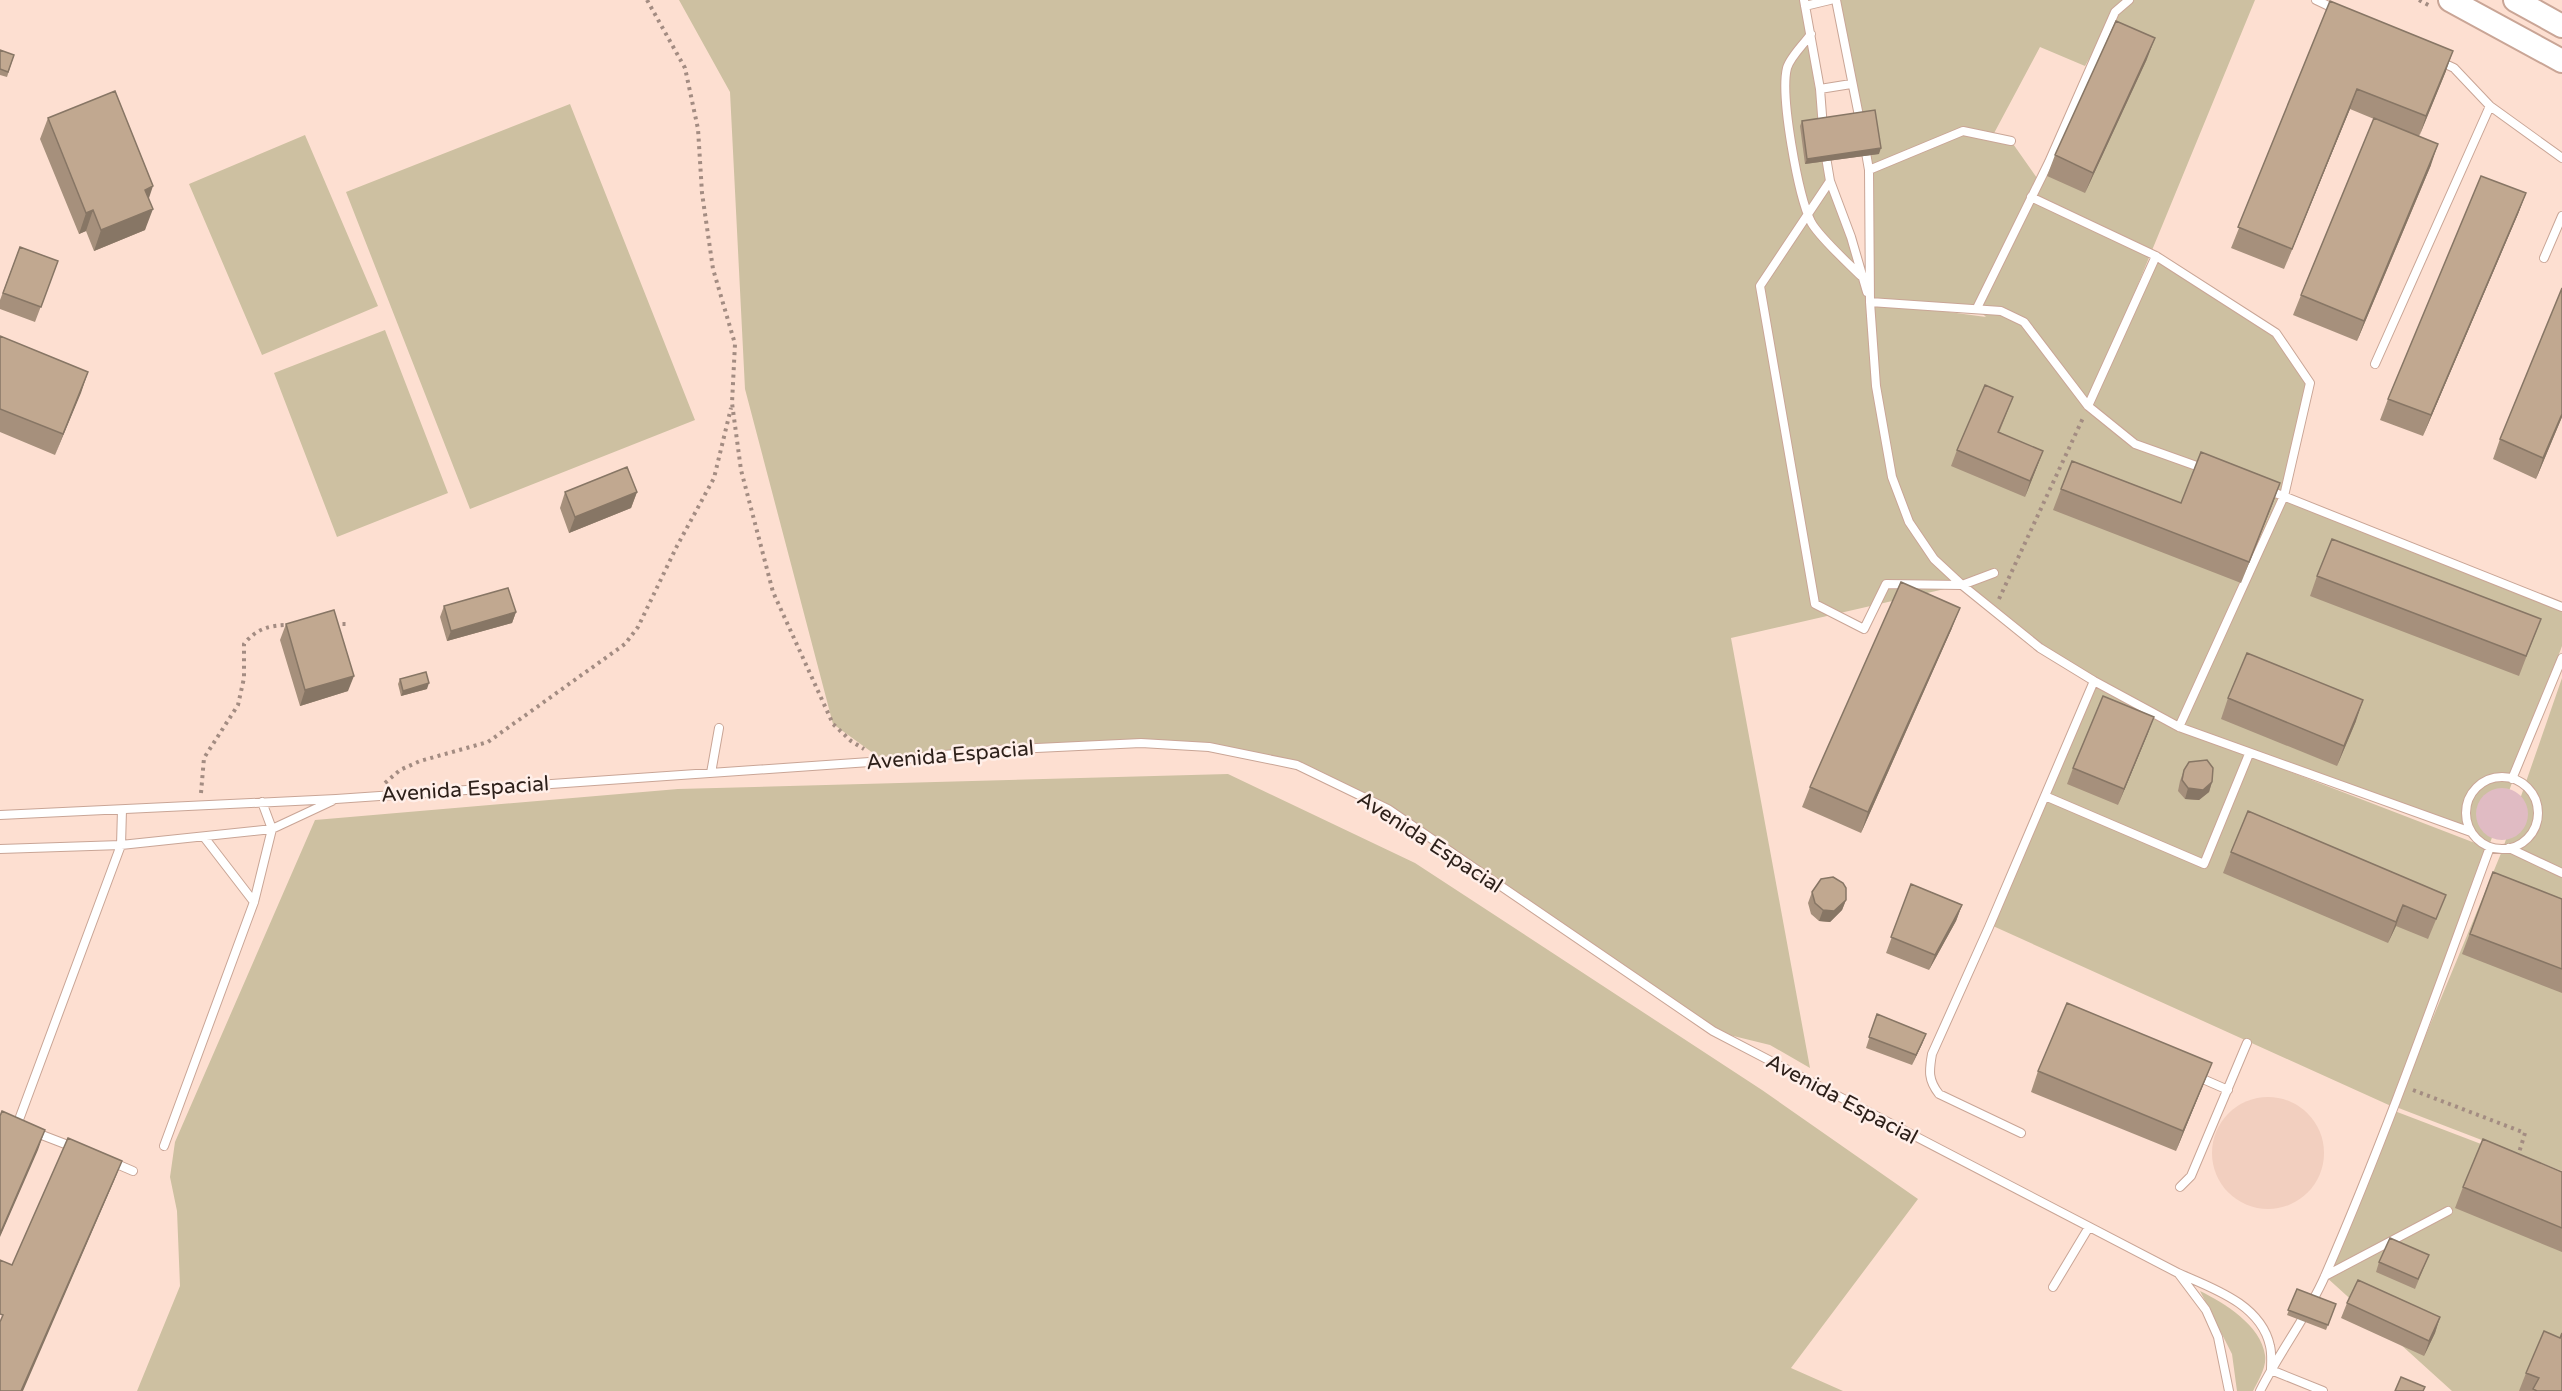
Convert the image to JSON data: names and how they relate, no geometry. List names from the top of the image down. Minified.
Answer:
{"streets":{"lane":["Avenida Espacial"]}}
